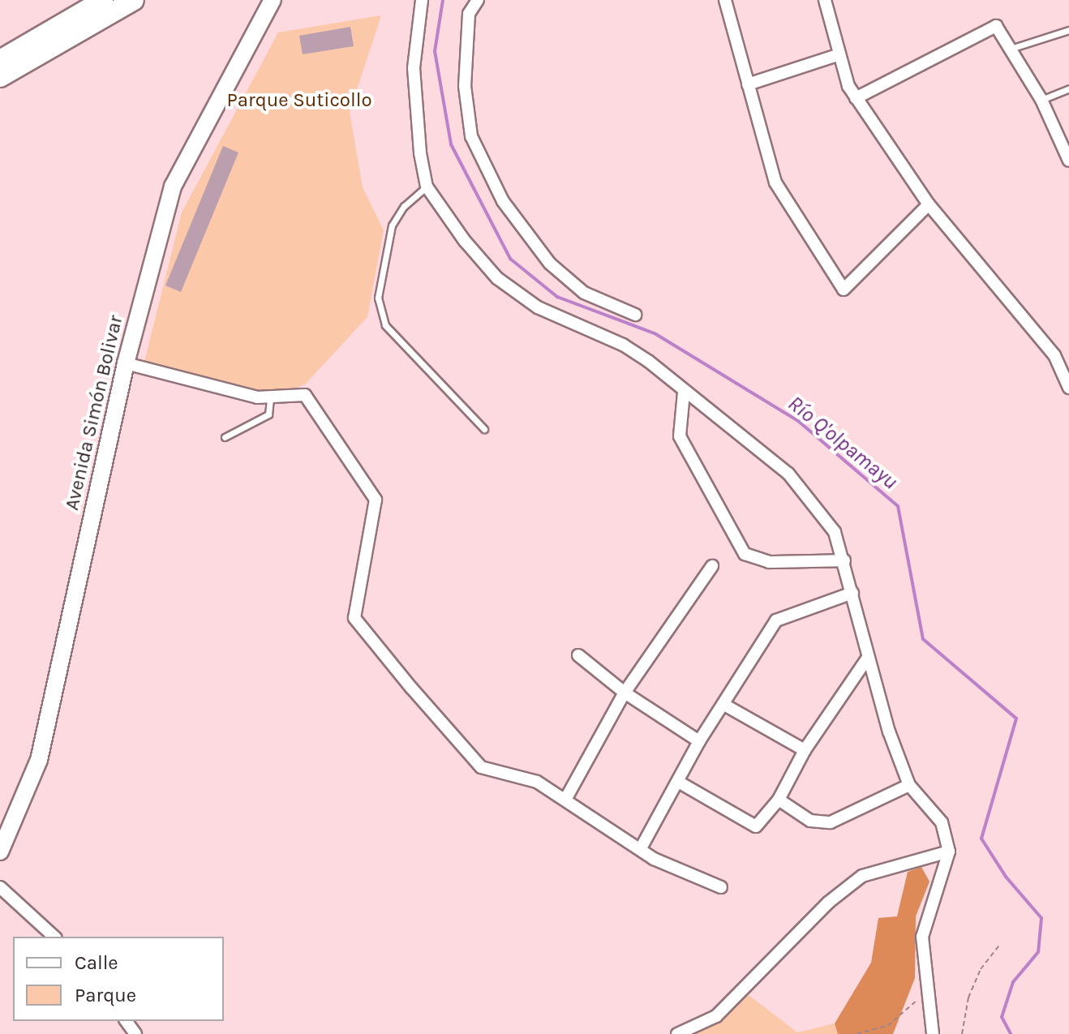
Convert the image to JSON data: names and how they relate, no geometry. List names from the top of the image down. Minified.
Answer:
{"streets":{"main road":["Avenida Simón Bolivar"]},"water":["Río Q'olpamayu"],"parks":["Parque Suticollo"],"legend":["Calle","Parque"]}
